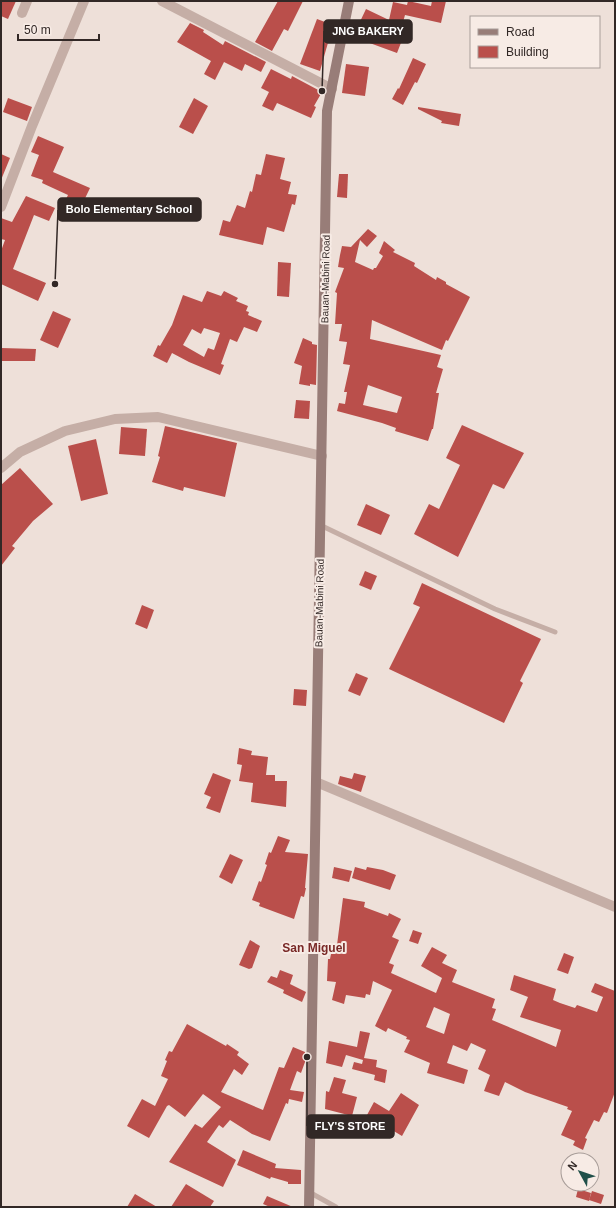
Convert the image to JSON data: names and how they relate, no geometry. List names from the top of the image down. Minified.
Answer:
{"streets":{"main road":["Bauan-Mabini Road"]},"districts":["San Miguel"],"places":["JNG BAKERY","Bolo Elementary School","FLY'S STORE"],"legend":["Road","Building"],"scale_bar":"50 m","north":"top left"}
